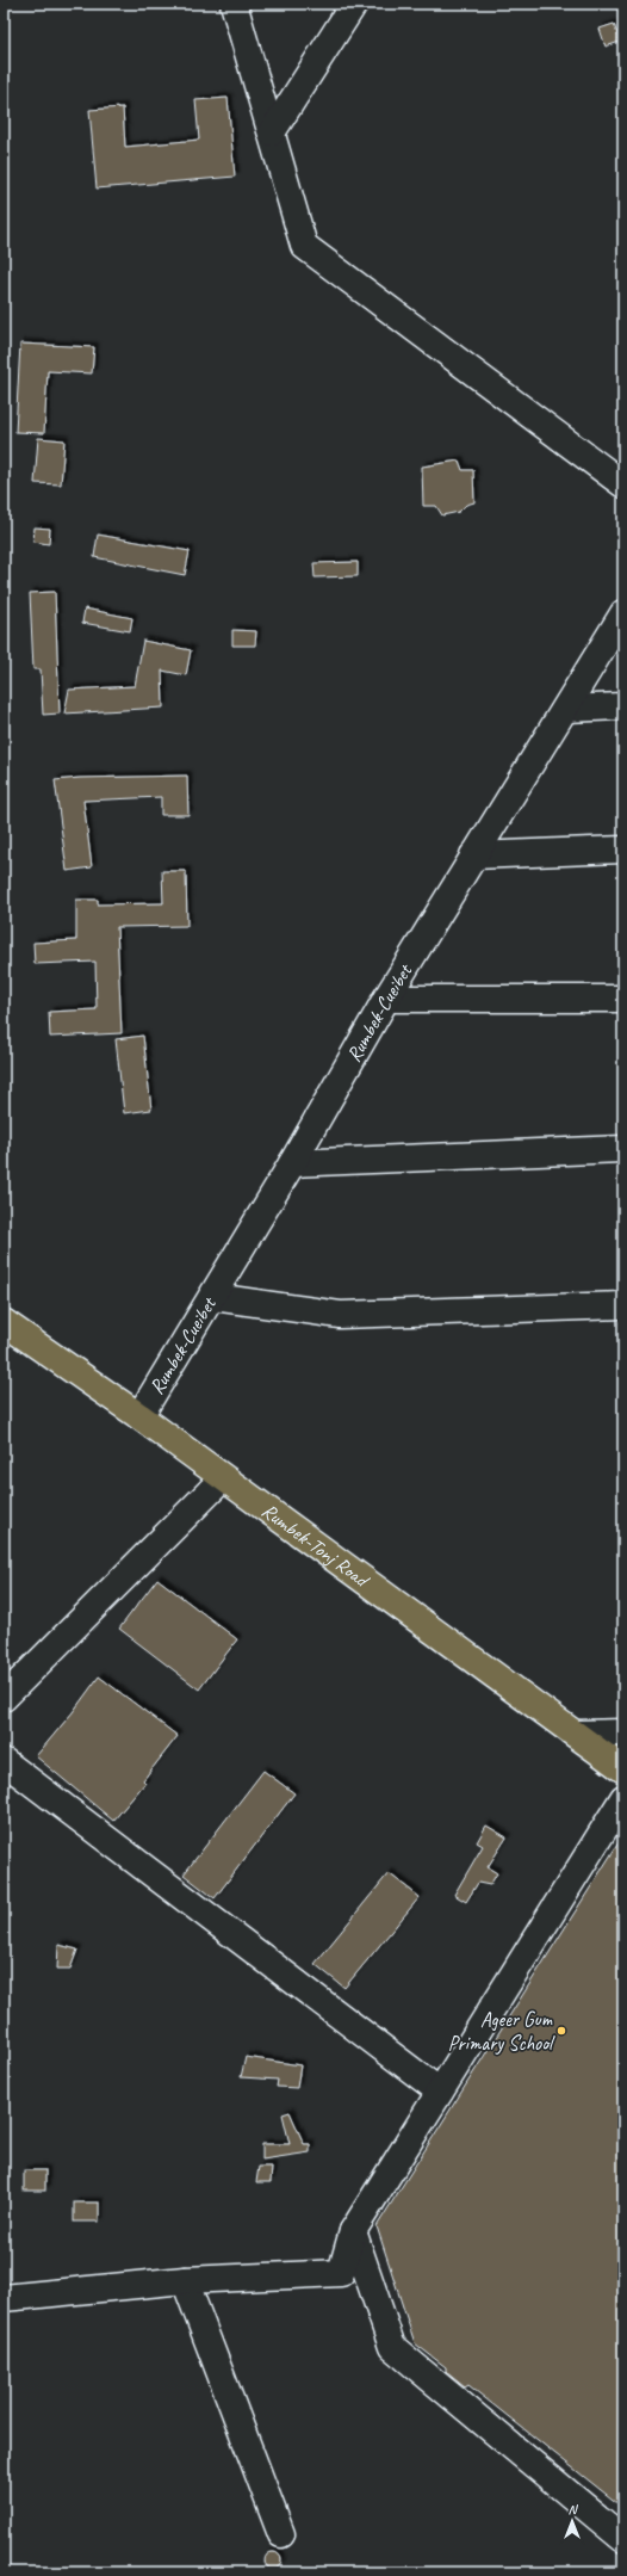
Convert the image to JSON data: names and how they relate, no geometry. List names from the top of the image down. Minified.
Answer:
{"streets":{"main road":["Rumbek-Tonj Road"],"street":["Rumbek-Cueibet"]},"crossings":[["Rumbek-Cueibet","Rumbek-Tonj Road"]],"places":["Ageer Gum Primary School"],"north":"top"}
